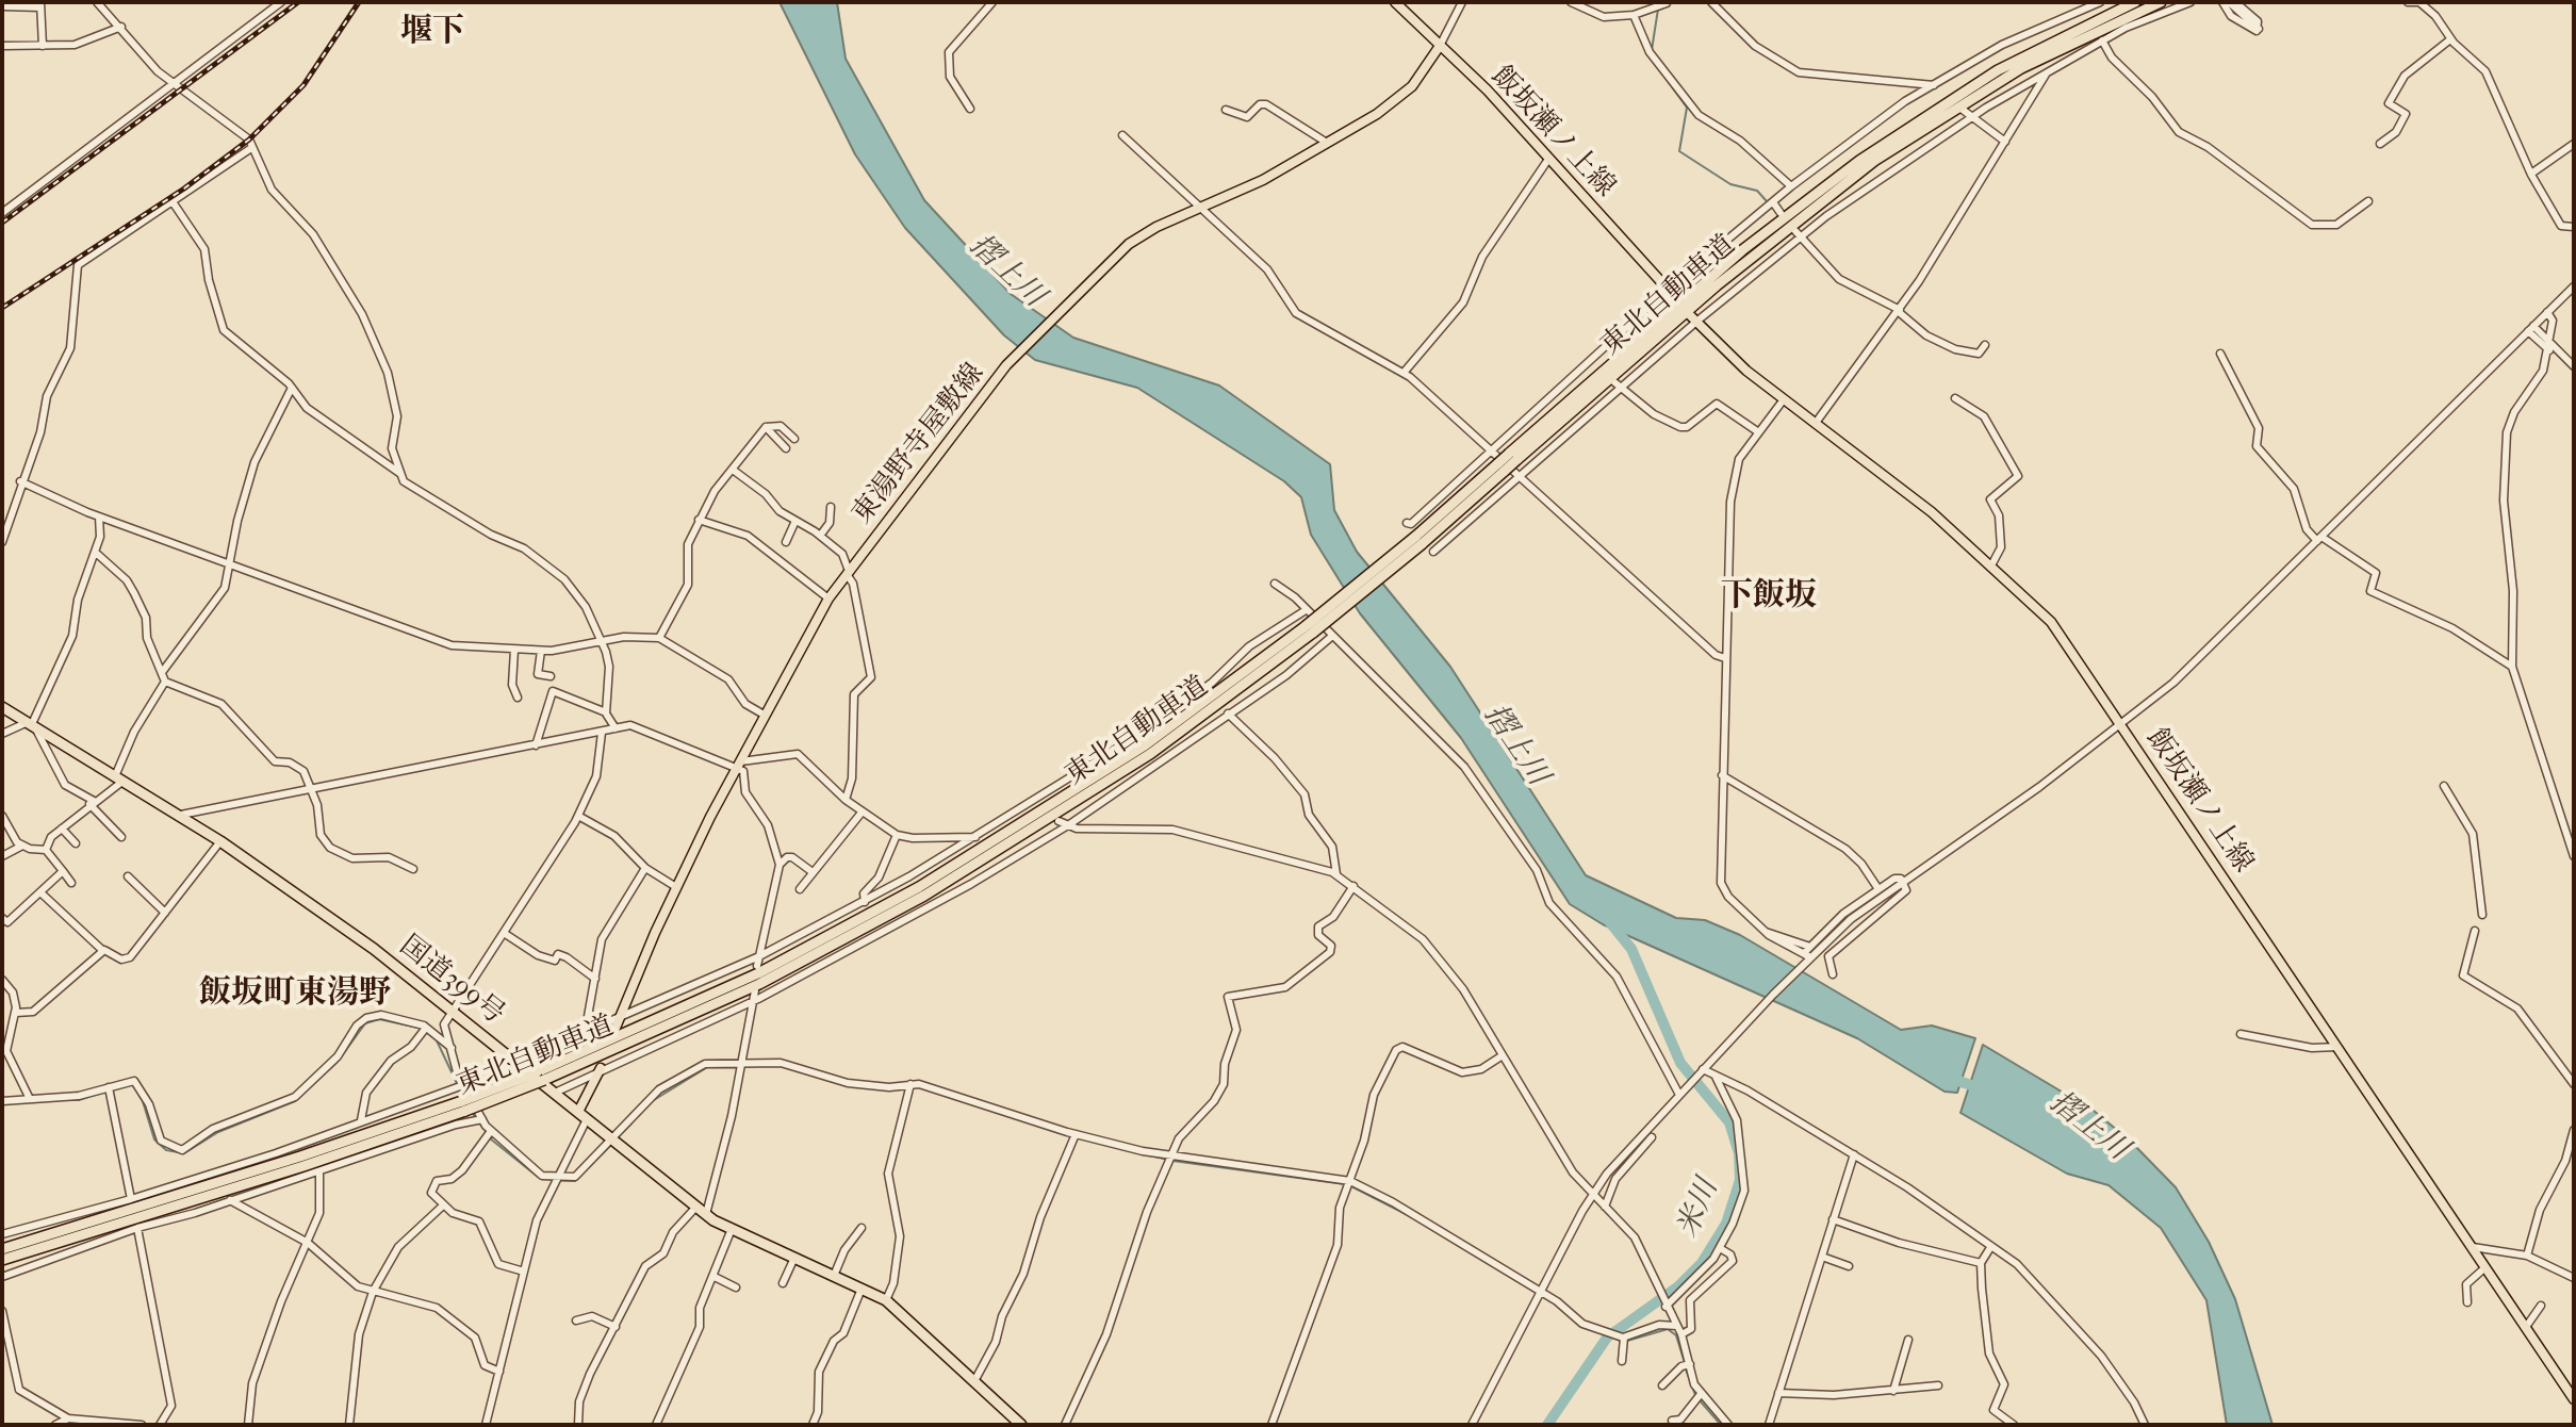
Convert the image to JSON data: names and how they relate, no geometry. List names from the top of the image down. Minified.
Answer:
{"streets":{"highway":["東北自動車道","国道399号"],"main road":["飯坂瀬ノ上線","東湯野寺屋敷線"]},"crossings":[["飯坂瀬ノ上線","東湯野寺屋敷線"]],"districts":["堰下","下飯坂","飯坂町東湯野"],"water":["摺上川","米川"]}
